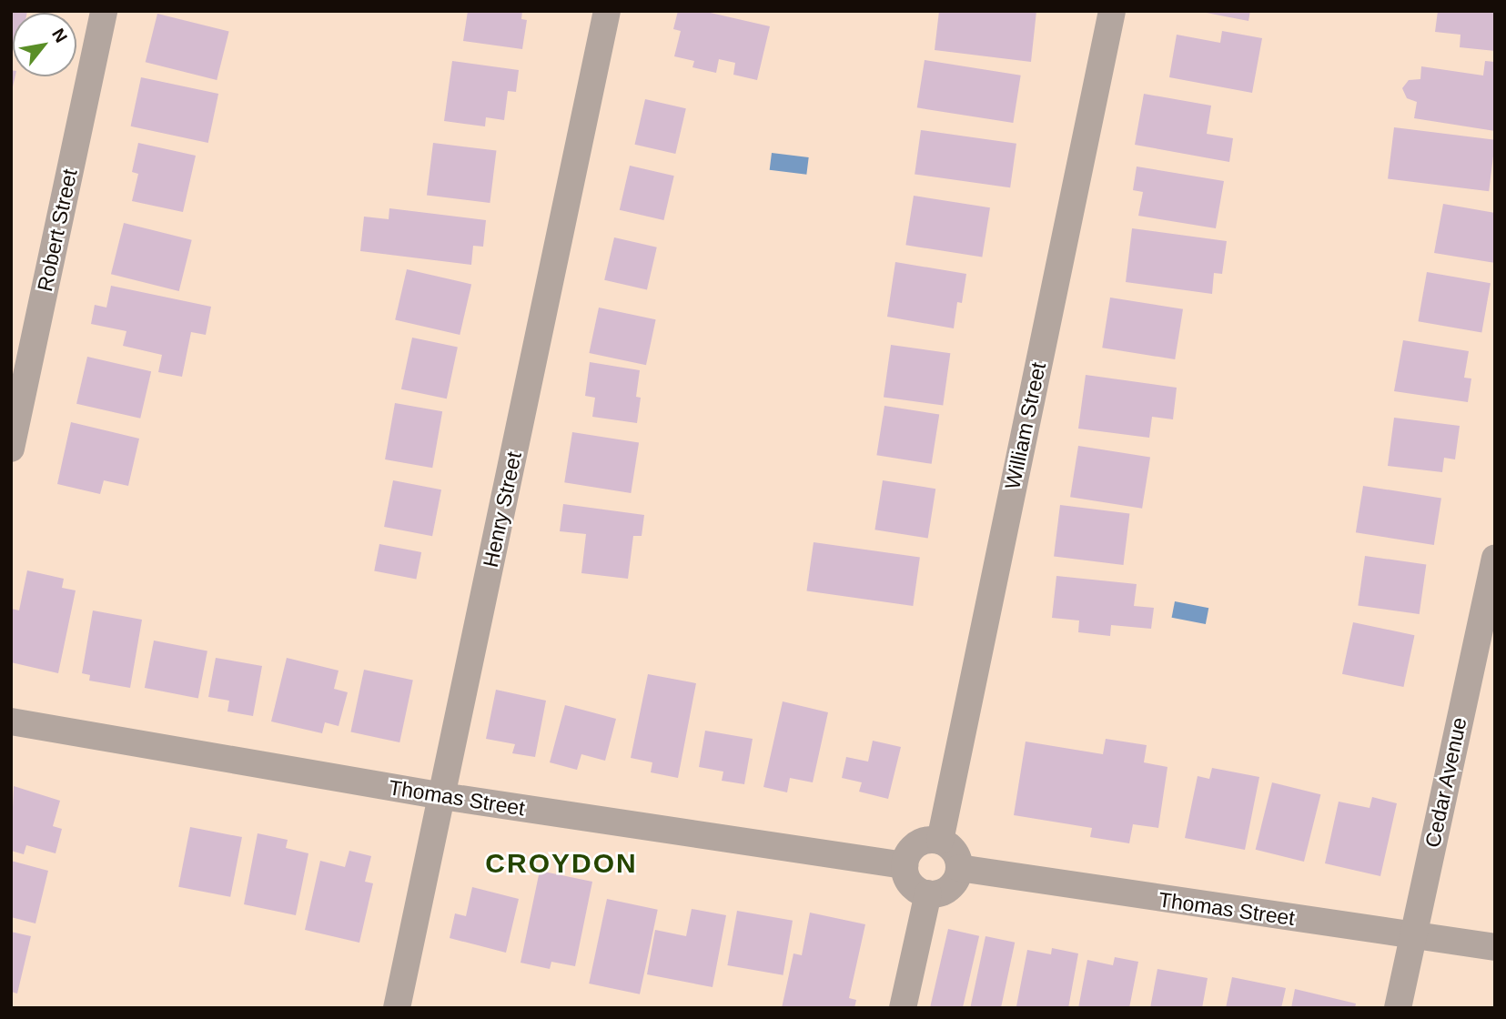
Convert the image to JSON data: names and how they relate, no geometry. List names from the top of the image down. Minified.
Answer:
{"streets":{"street":["Robert Street","William Street","Henry Street","Cedar Avenue","Thomas Street"]},"crossings":[["William Street","Thomas Street"],["Henry Street","Thomas Street"],["Cedar Avenue","Thomas Street"]],"districts":["CROYDON"],"north":"top right"}
